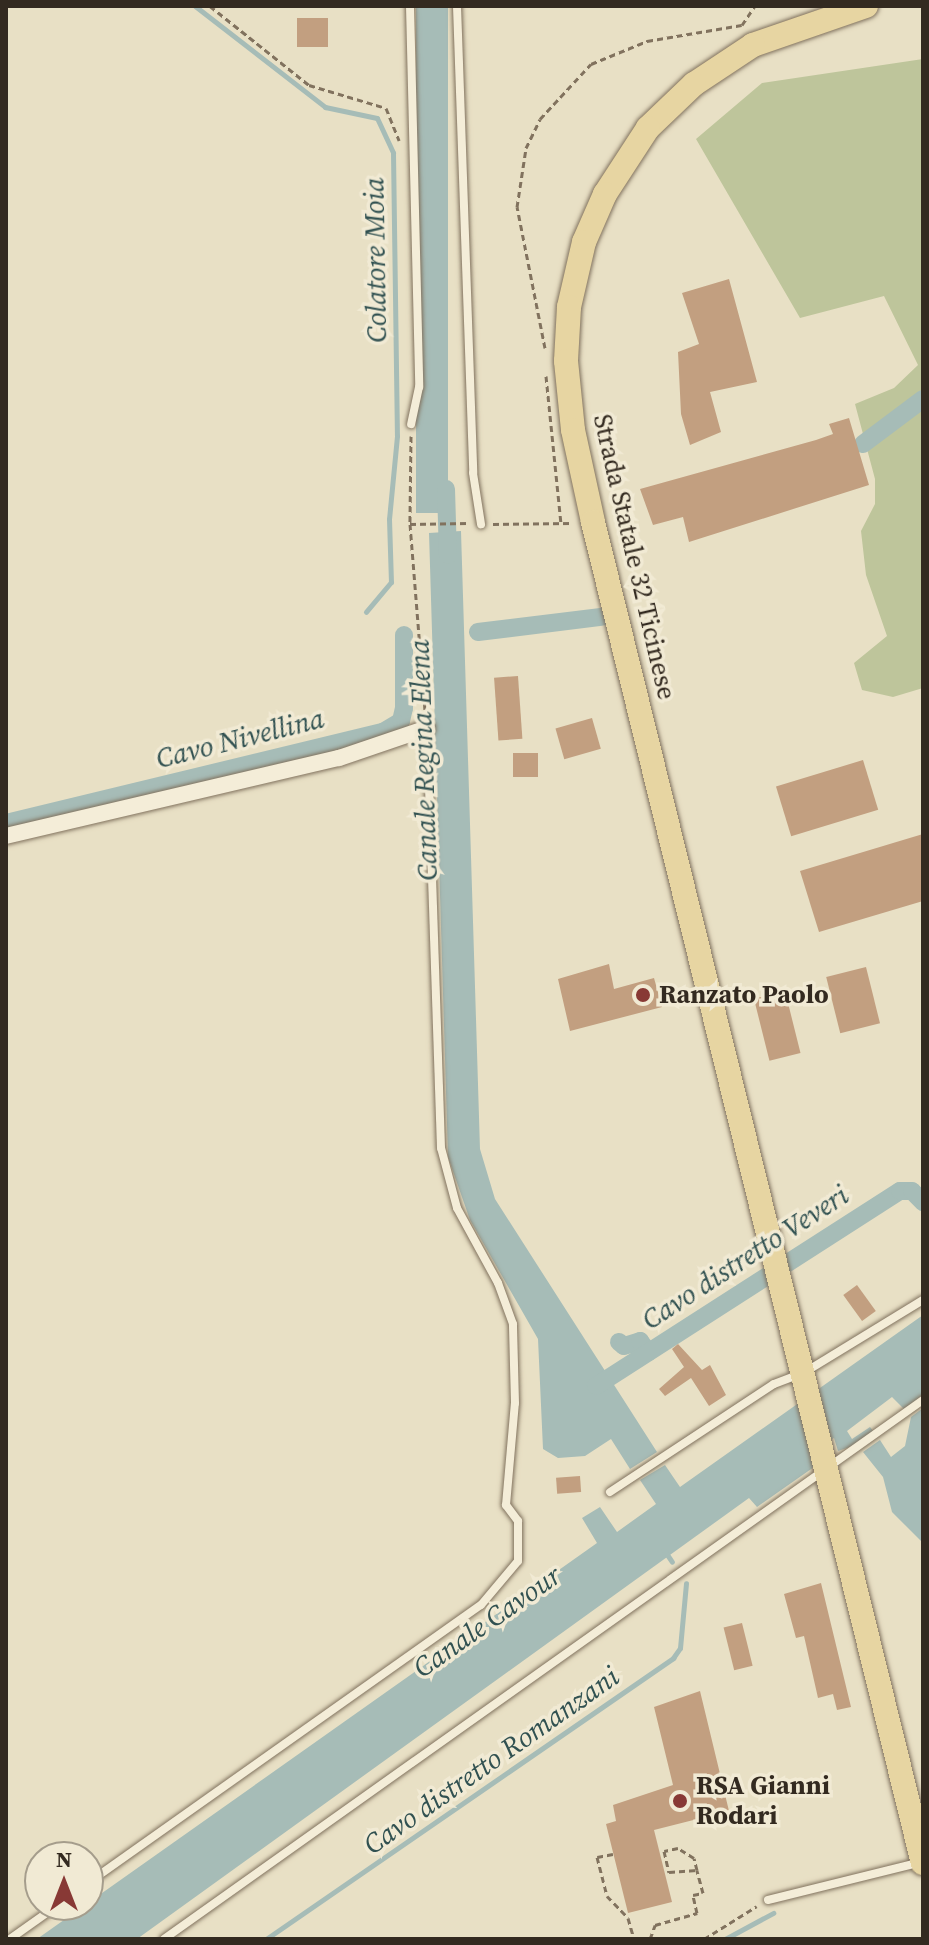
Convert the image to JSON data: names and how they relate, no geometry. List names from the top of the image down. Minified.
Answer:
{"streets":{"main road":["Strada Statale 32 Ticinese"]},"water":["Colatore Moia","Cavo Nivellina","Canale Regina Elena","Cavo distretto Veveri","Canale Cavour","Cavo distretto Romanzani"],"places":["Ranzato Paolo","RSA Gianni Rodari"],"north":"top"}
